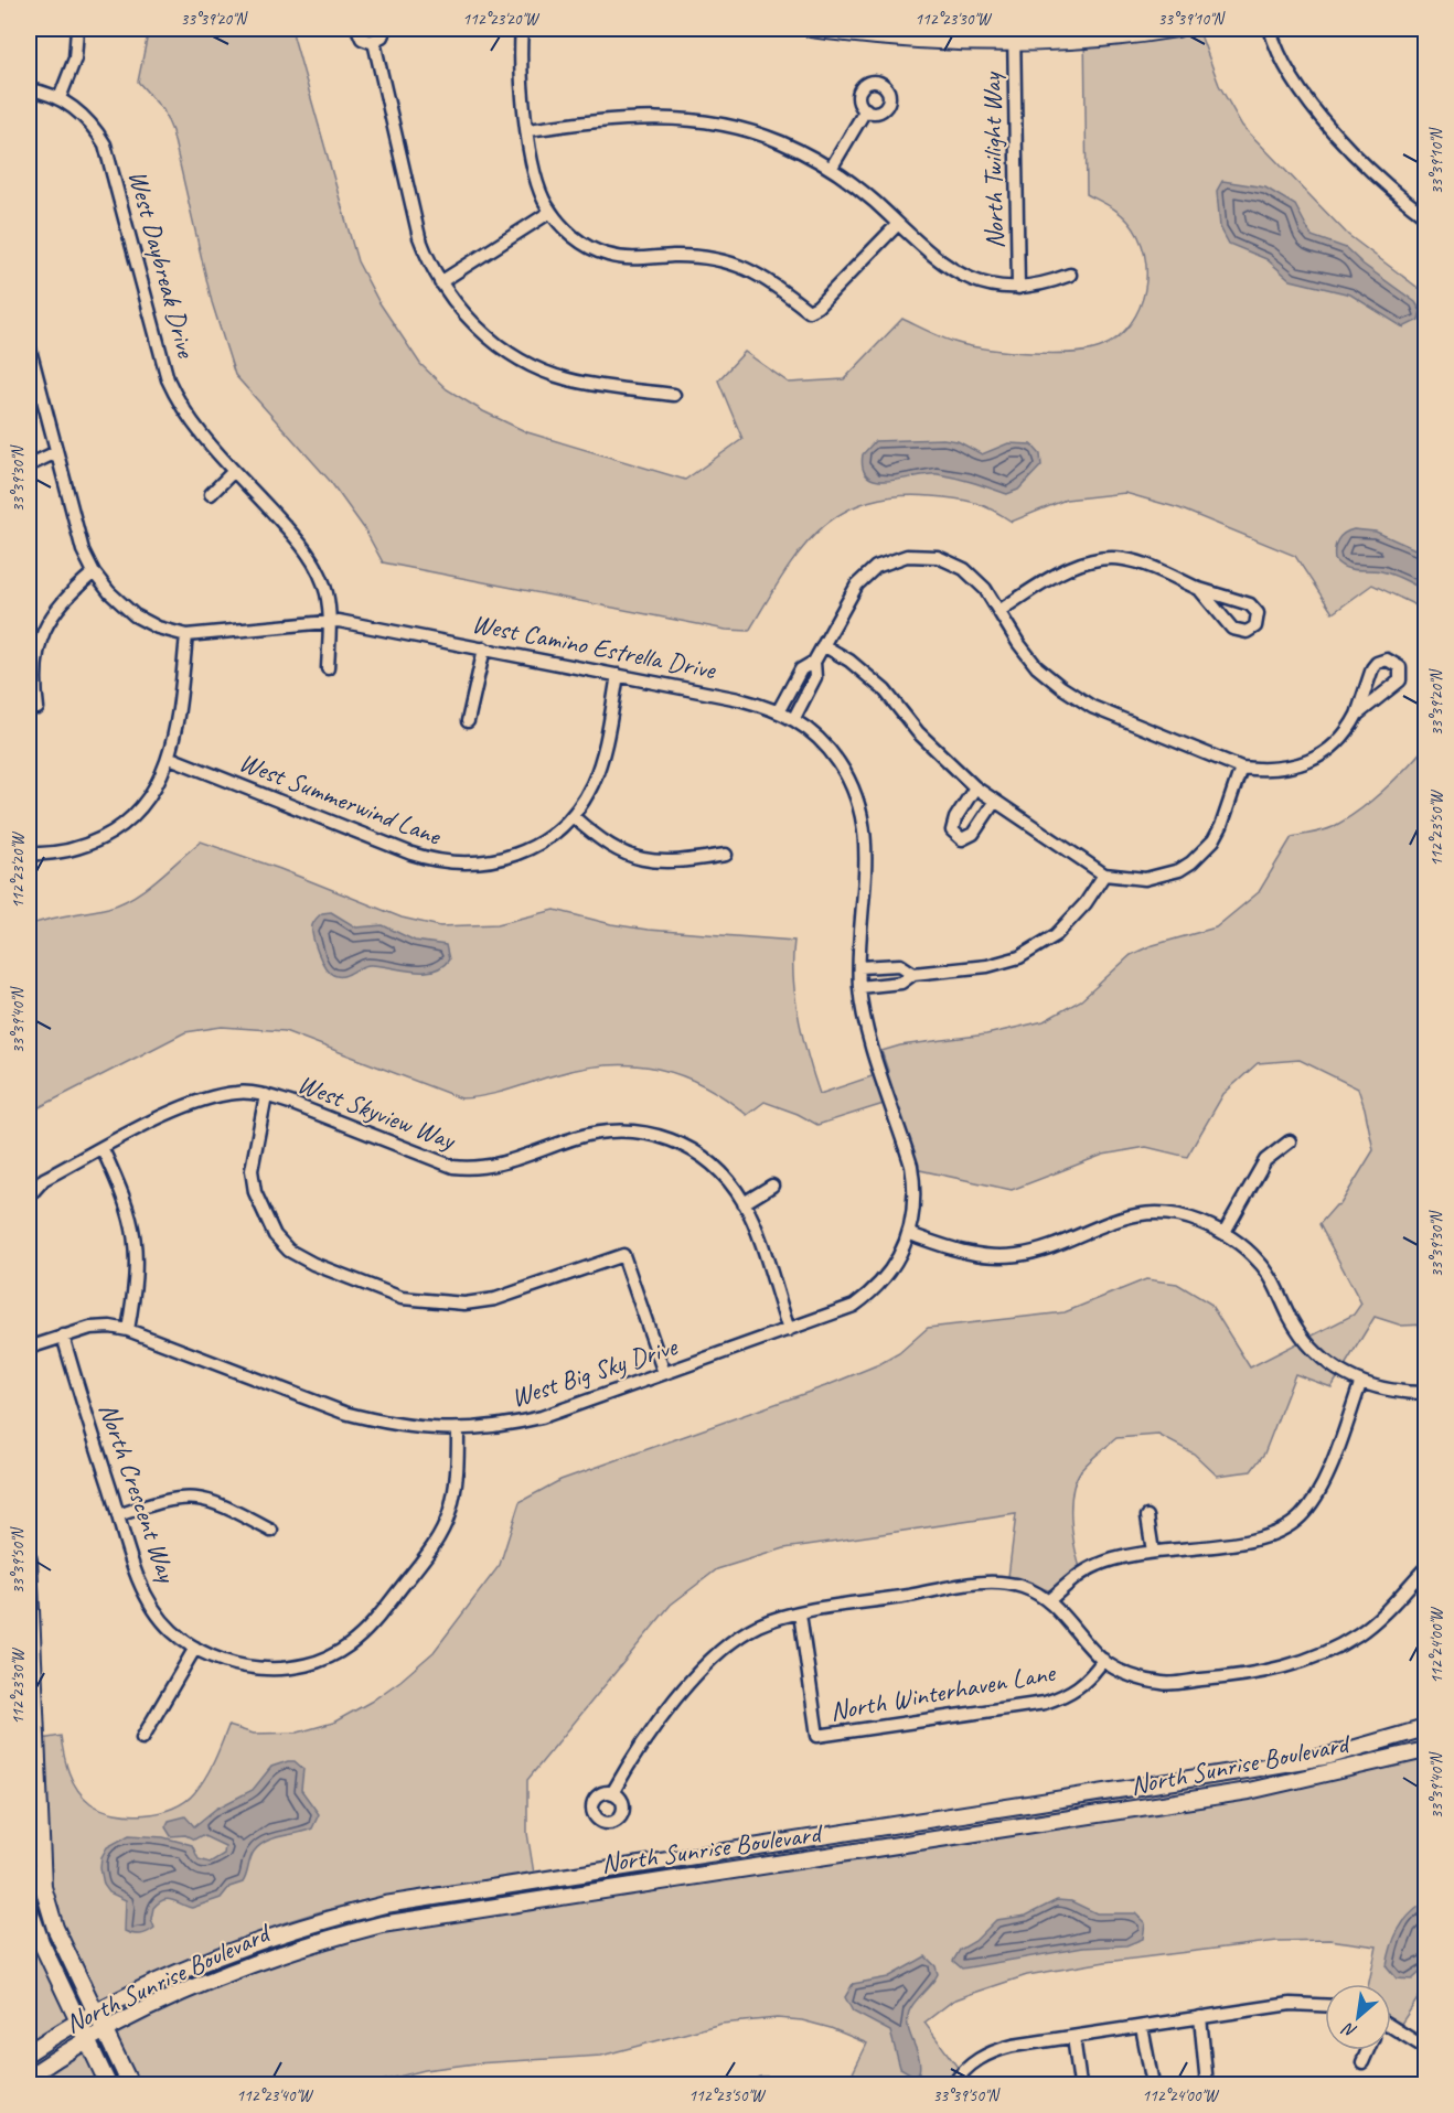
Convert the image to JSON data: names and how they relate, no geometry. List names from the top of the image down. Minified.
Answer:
{"streets":{"street":["North Twilight Way","West Daybreak Drive","West Camino Estrella Drive","West Summerwind Lane","West Skyview Way","West Big Sky Drive","North Crescent Way","North Winterhaven Lane","North Sunrise Boulevard"]},"crossings":[["West Daybreak Drive","West Camino Estrella Drive"],["West Camino Estrella Drive","West Summerwind Lane"],["West Camino Estrella Drive","West Big Sky Drive"],["West Skyview Way","West Big Sky Drive"],["West Big Sky Drive","North Crescent Way"]],"north":"bottom left","coordinates":["33°39'20\"N","112°23'20\"W","112°23'30\"W","33°39'10\"N","33°39'30\"N","112°23'50\"W","33°39'40\"N","33°39'50\"N","112°24'00\"W","112°23'40\"W"]}
